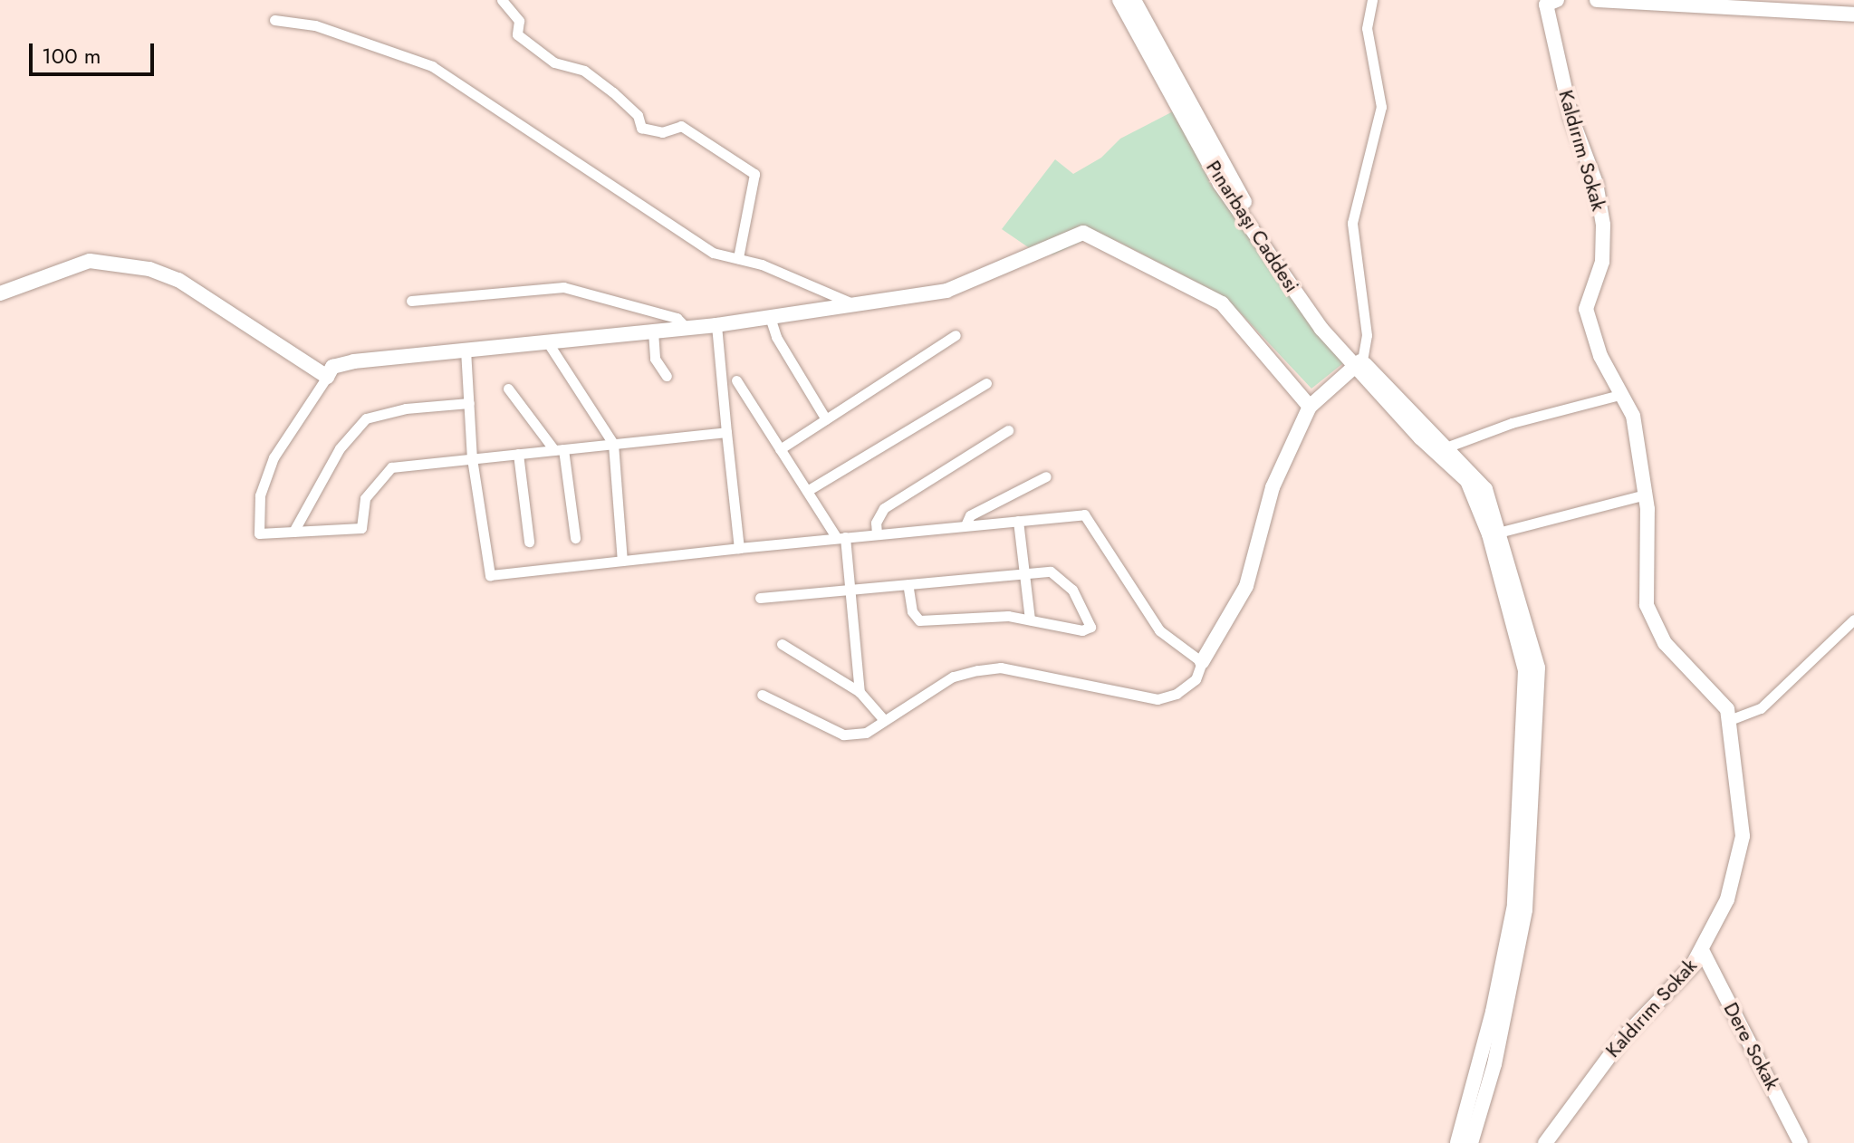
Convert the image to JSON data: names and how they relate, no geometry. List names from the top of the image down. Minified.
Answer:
{"streets":{"street":["Kaldırım Sokak","Pınarbaşı Caddesi","Dere Sokak"]},"crossings":[["Kaldırım Sokak","Dere Sokak"]],"scale_bar":"100 m"}
